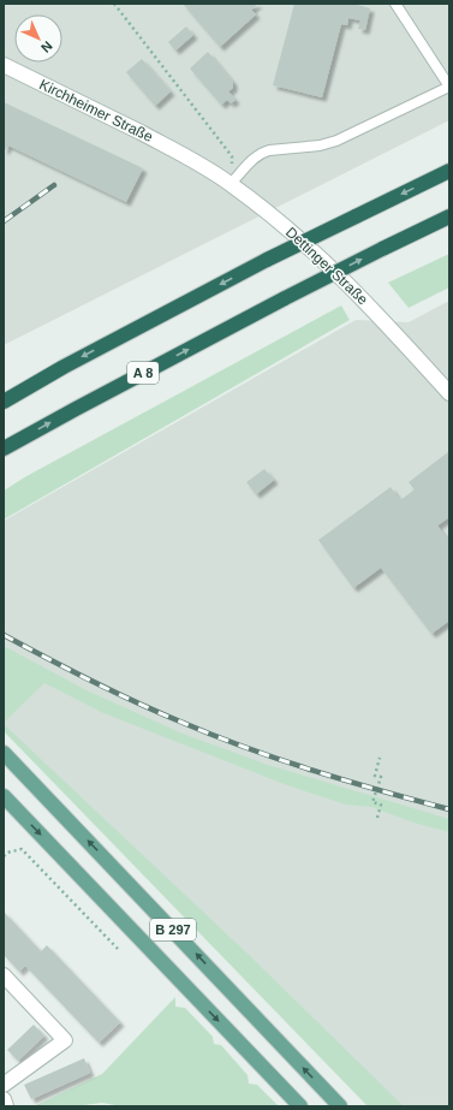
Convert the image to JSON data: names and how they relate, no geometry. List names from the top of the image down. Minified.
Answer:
{"streets":{"highway":["A 8"],"main road":["B 297"],"street":["Kirchheimer Straße","Dettinger Straße"]},"crossings":[["Kirchheimer Straße","Dettinger Straße"]],"north":"bottom right"}
